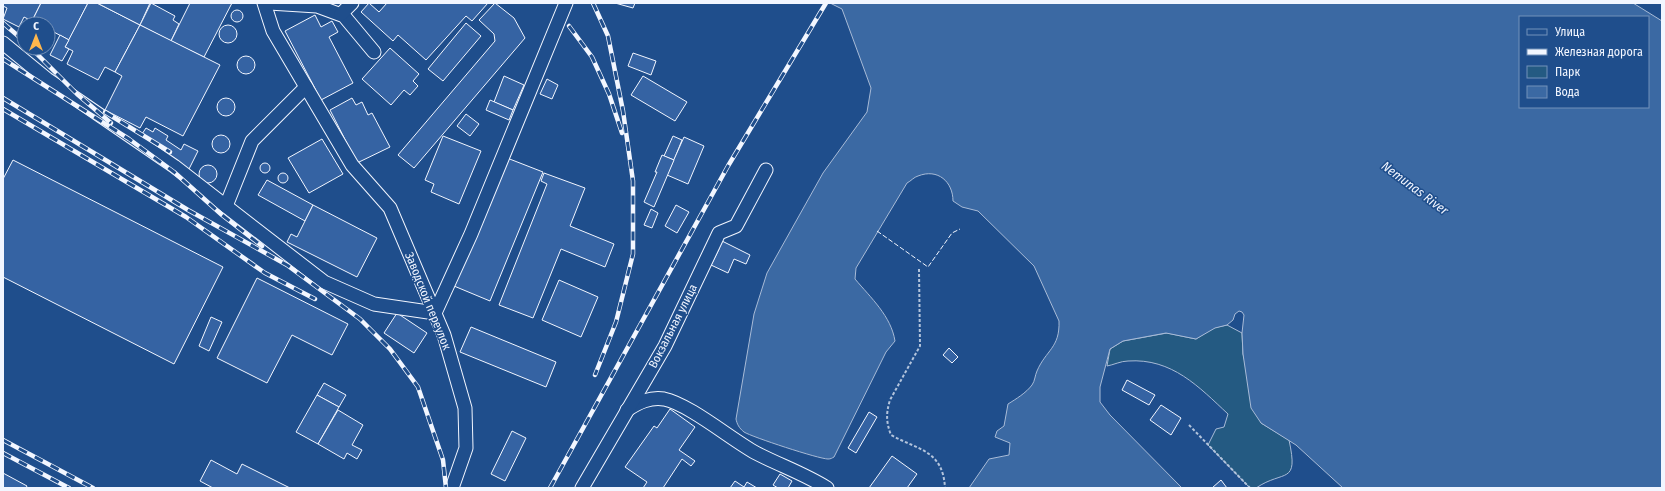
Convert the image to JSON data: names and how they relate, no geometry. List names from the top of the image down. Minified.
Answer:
{"streets":{"street":["Заводской переулок","Вокзальная улица"]},"water":["Nemunas River"],"legend":["Улица","Железная дорога","Парк","Вода"],"north":"top"}
